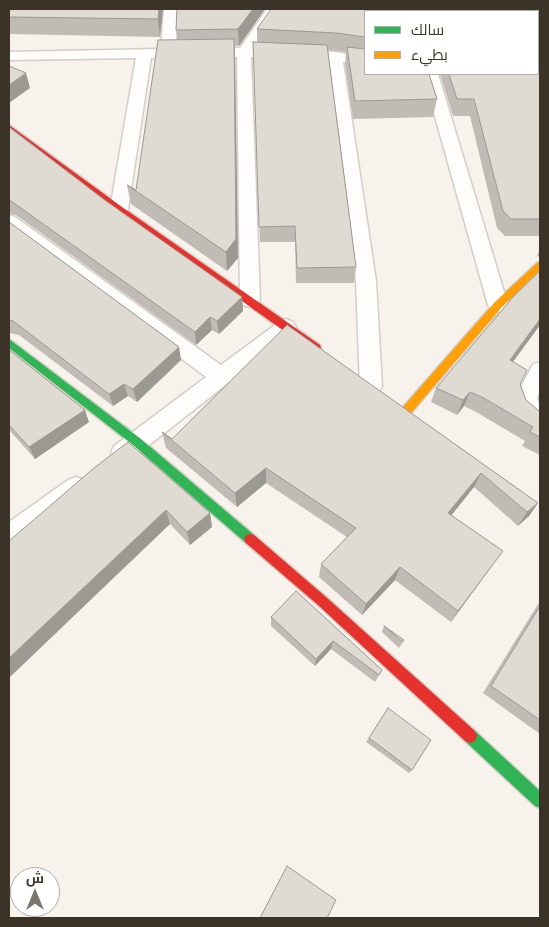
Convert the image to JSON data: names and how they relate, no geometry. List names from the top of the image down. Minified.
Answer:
{"legend":["سالك","بطيء"],"north":"top"}
